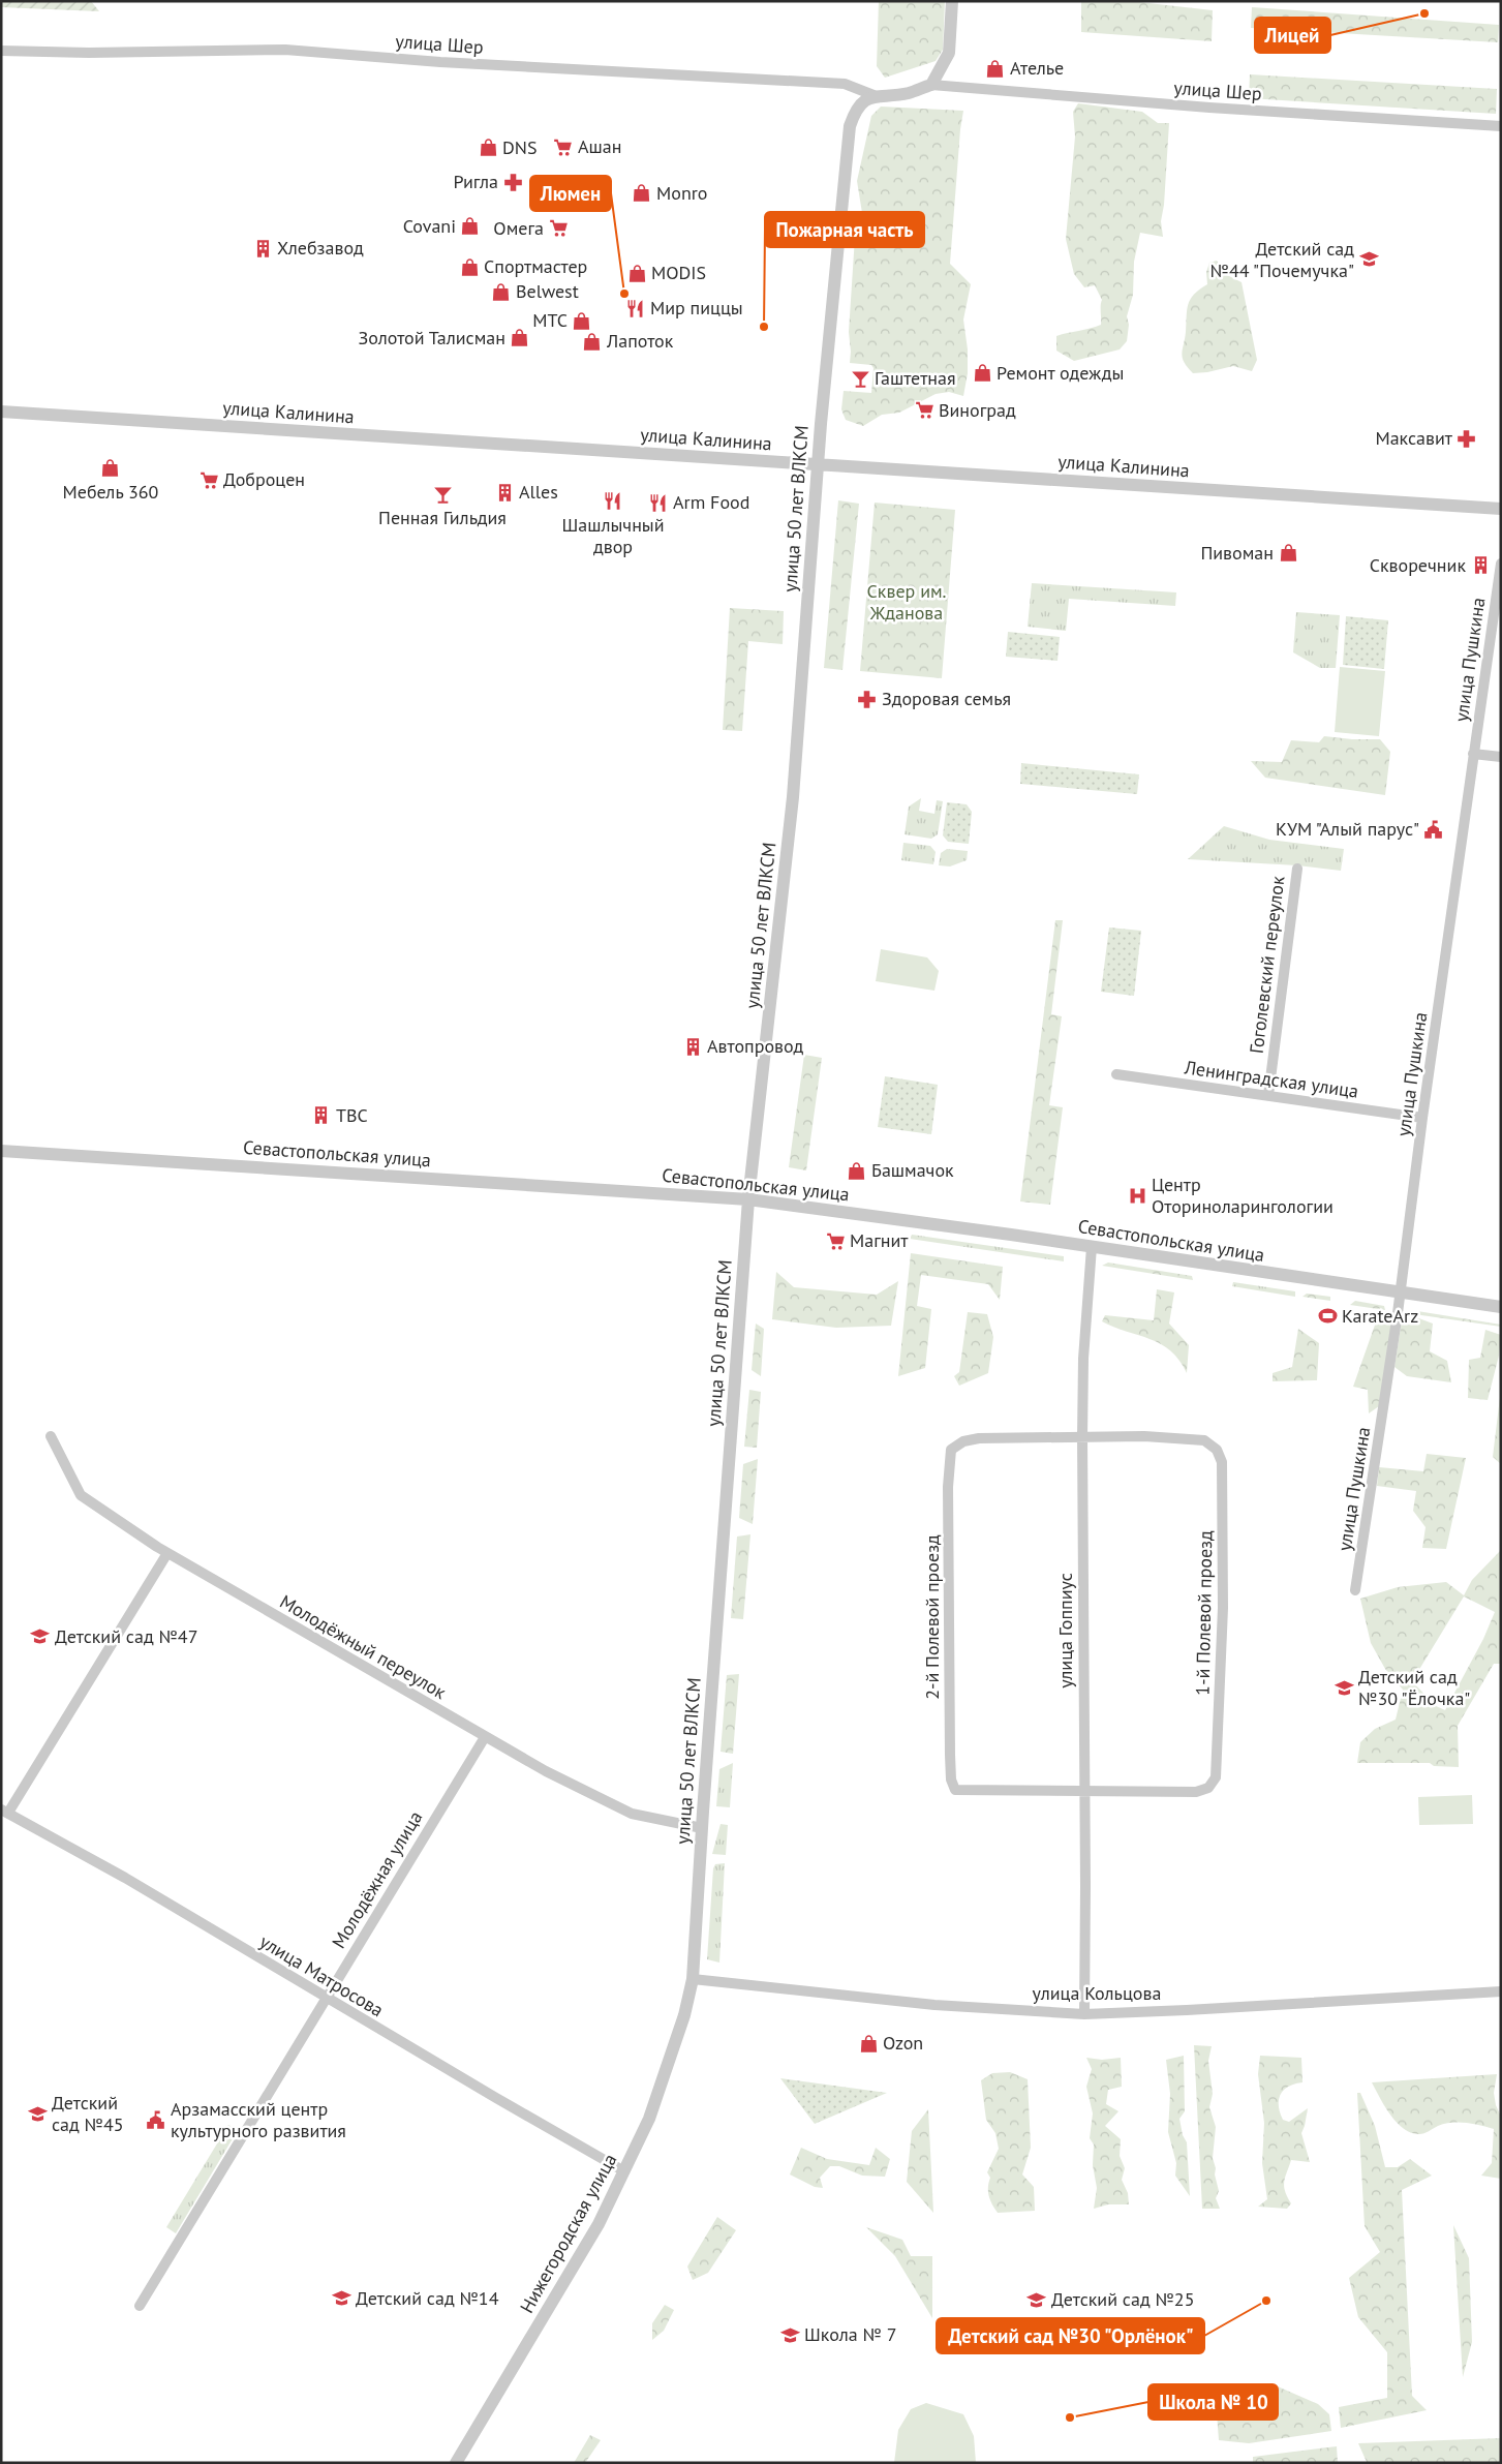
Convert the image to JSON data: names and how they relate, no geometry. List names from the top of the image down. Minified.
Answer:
{"streets":{"street":["улица Шер","улица Калинина","улица 50 лет ВЛКСМ","улица Пушкина","Гоголевский переулок","Ленинградская улица","Севастопольская улица","1-й Полевой проезд","2-й Полевой проезд","улица Гоппиус","Молодёжный переулок","Молодёжная улица","улица Матросова","улица Кольцова","Нижегородская улица"]},"crossings":[["улица Шер","улица 50 лет ВЛКСМ"],["улица Калинина","улица 50 лет ВЛКСМ"],["улица 50 лет ВЛКСМ","Севастопольская улица"],["улица 50 лет ВЛКСМ","Молодёжный переулок"],["улица 50 лет ВЛКСМ","улица Кольцова"],["улица 50 лет ВЛКСМ","Нижегородская улица"],["улица Пушкина","Ленинградская улица"],["улица Пушкина","Севастопольская улица"],["Гоголевский переулок","Ленинградская улица"],["Севастопольская улица","улица Гоппиус"],["1-й Полевой проезд","2-й Полевой проезд"],["1-й Полевой проезд","улица Гоппиус"],["2-й Полевой проезд","улица Гоппиус"],["улица Гоппиус","улица Кольцова"],["Молодёжный переулок","Молодёжная улица"],["Молодёжная улица","улица Матросова"],["улица Матросова","Нижегородская улица"],["улица Кольцова","Нижегородская улица"]],"parks":["Сквер им. Жданова"],"places":{"other":["Лицей","Люмен","Пожарная часть","Детский сад №30 \"Орлёнок\"","Школа № 10"],"shop":["Ателье","DNS","Monro","Covani","Спортмастер","MODIS","Belwest","МТС","Золотой Талисман","Лапоток","Ремонт одежды","Мебель 360","Пивоман","Башмачок","Ozon"],"supermarket":["Ашан","Омега","Виноград","Доброцен","Магнит"],"pharmacy":["Ригла","Максавит","Здоровая семья"],"building":["Хлебзавод","Alles","Скворечник","Автопровод","ТВС"],"school or university":["Детский сад №44 \"Почемучка\"","Детский сад №47","Детский сад №30 \"Ёлочка\"","Детский сад №45","Детский сад №14","Детский сад №25","Школа № 7"],"restaurant":["Мир пиццы","Шашлычный двор","Arm Food"],"bar":["Гаштетная","Пенная Гильдия"],"public building":["КУМ \"Алый парус\"","Арзамасский центр культурного развития"],"hospital":["Центр Оториноларингологии"],"sports":["KarateArz"]}}
